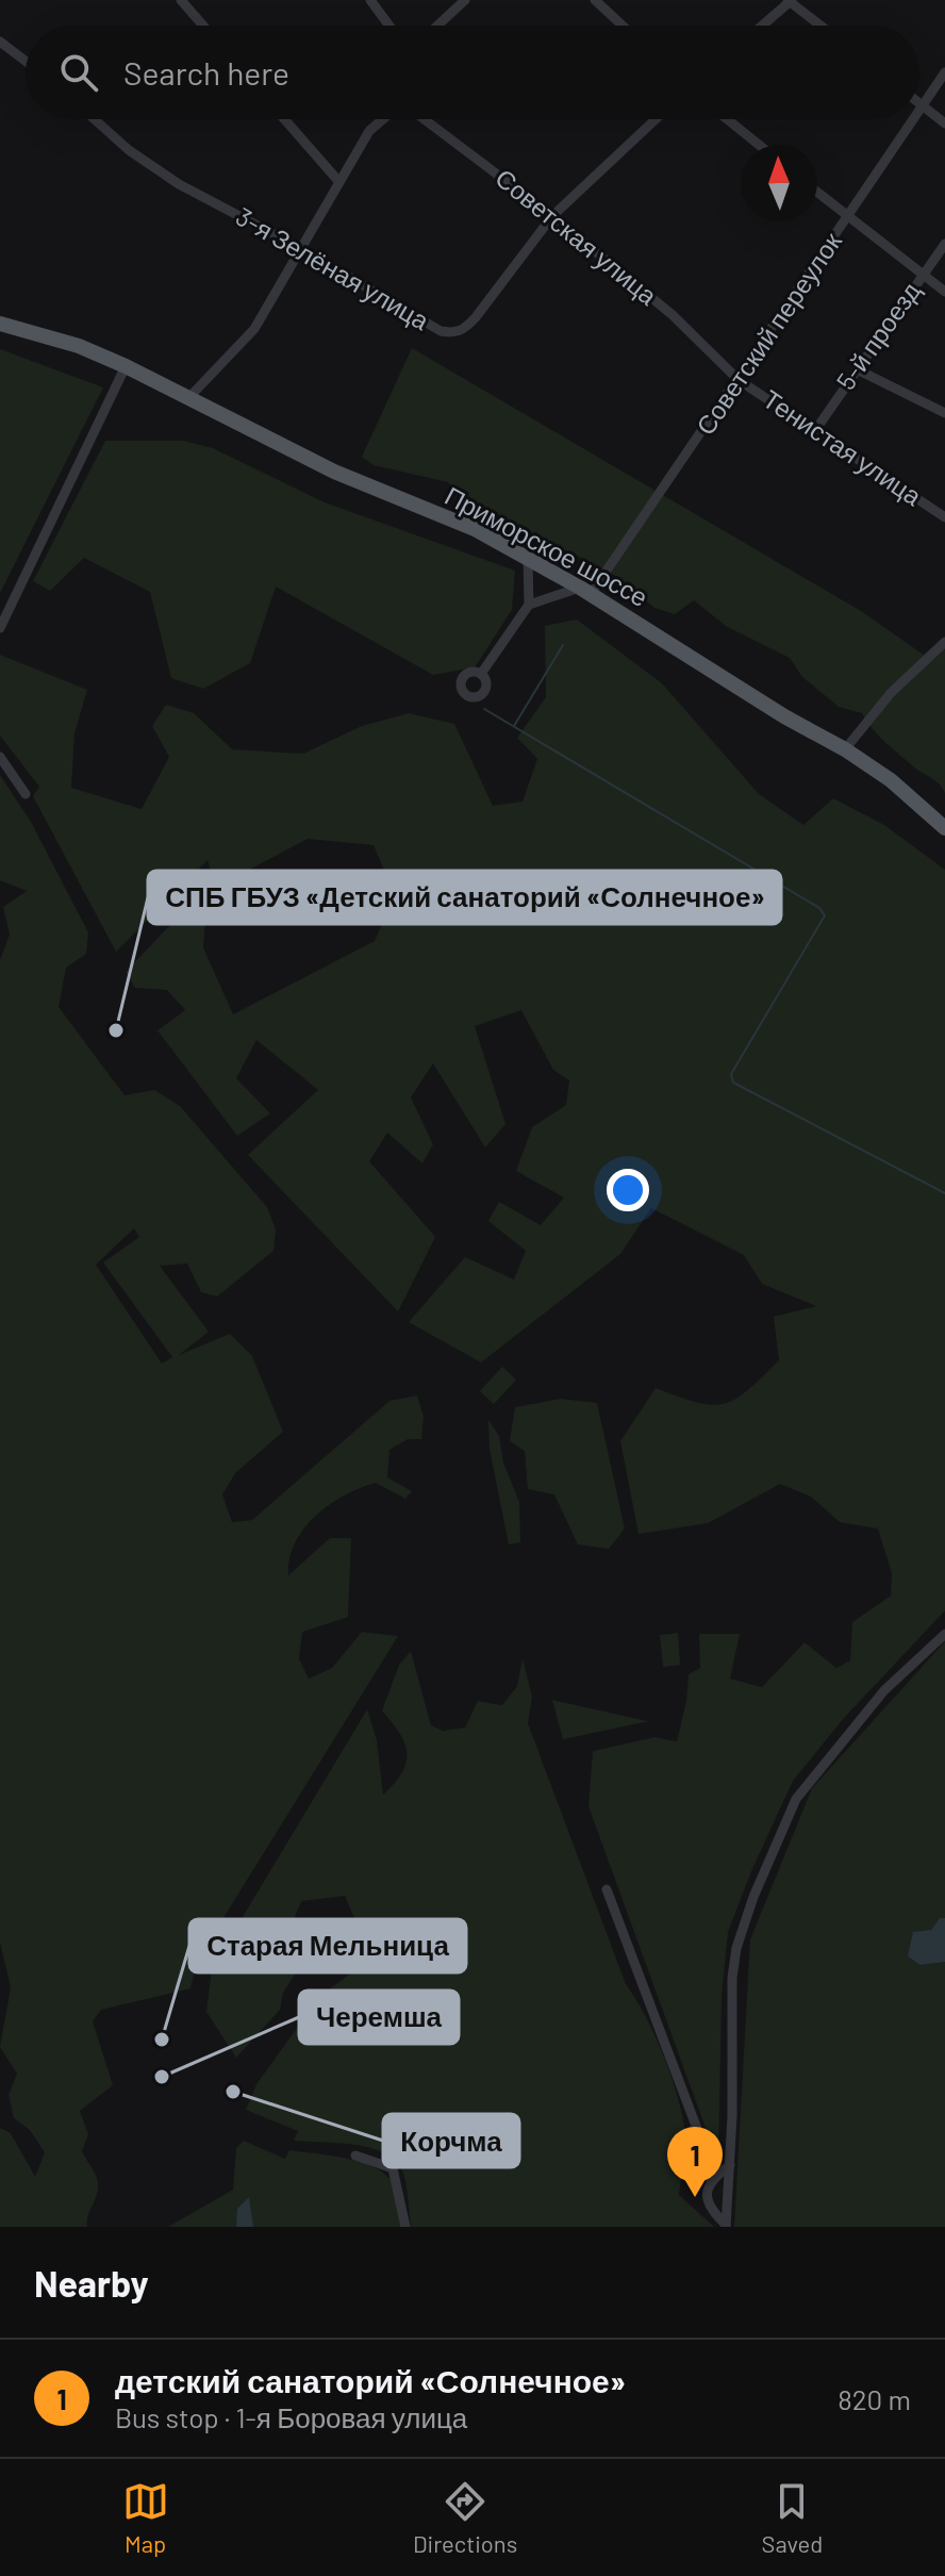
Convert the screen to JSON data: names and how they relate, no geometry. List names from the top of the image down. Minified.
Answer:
{"streets":{"main road":["Приморское шоссе"],"street":["Советская улица","3-я Зелёная улица","Советский переулок","5-й проезд","Тенистая улица"]},"crossings":[["Советская улица","3-я Зелёная улица"],["Советская улица","Советский переулок"],["Советская улица","Тенистая улица"],["Советский переулок","Тенистая улица"],["Советский переулок","Приморское шоссе"],["5-й проезд","Тенистая улица"]],"places":["СПБ ГБУЗ «Детский санаторий «Солнечное»","Старая Мельница","Черемша","Корчма"],"north":"top","page":{"search":"Search here","pins":"1","heading":"Nearby","list":[{"mark":"1","name":"детский санаторий «Солнечное»","note":"Bus stop · 1-я Боровая улица","value":"820 m"}],"nav":["Map","Directions","Saved"]}}
